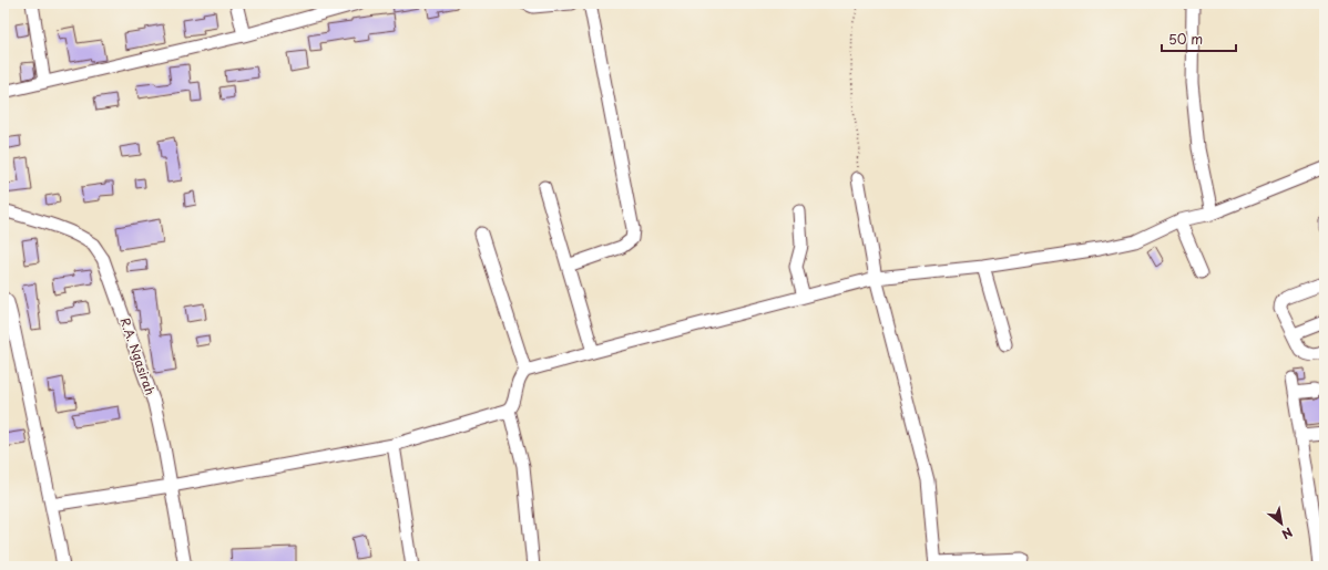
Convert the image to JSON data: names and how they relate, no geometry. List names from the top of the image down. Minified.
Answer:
{"streets":{"street":["R.A. Ngasirah"]},"scale_bar":"50 m","north":"bottom right"}
